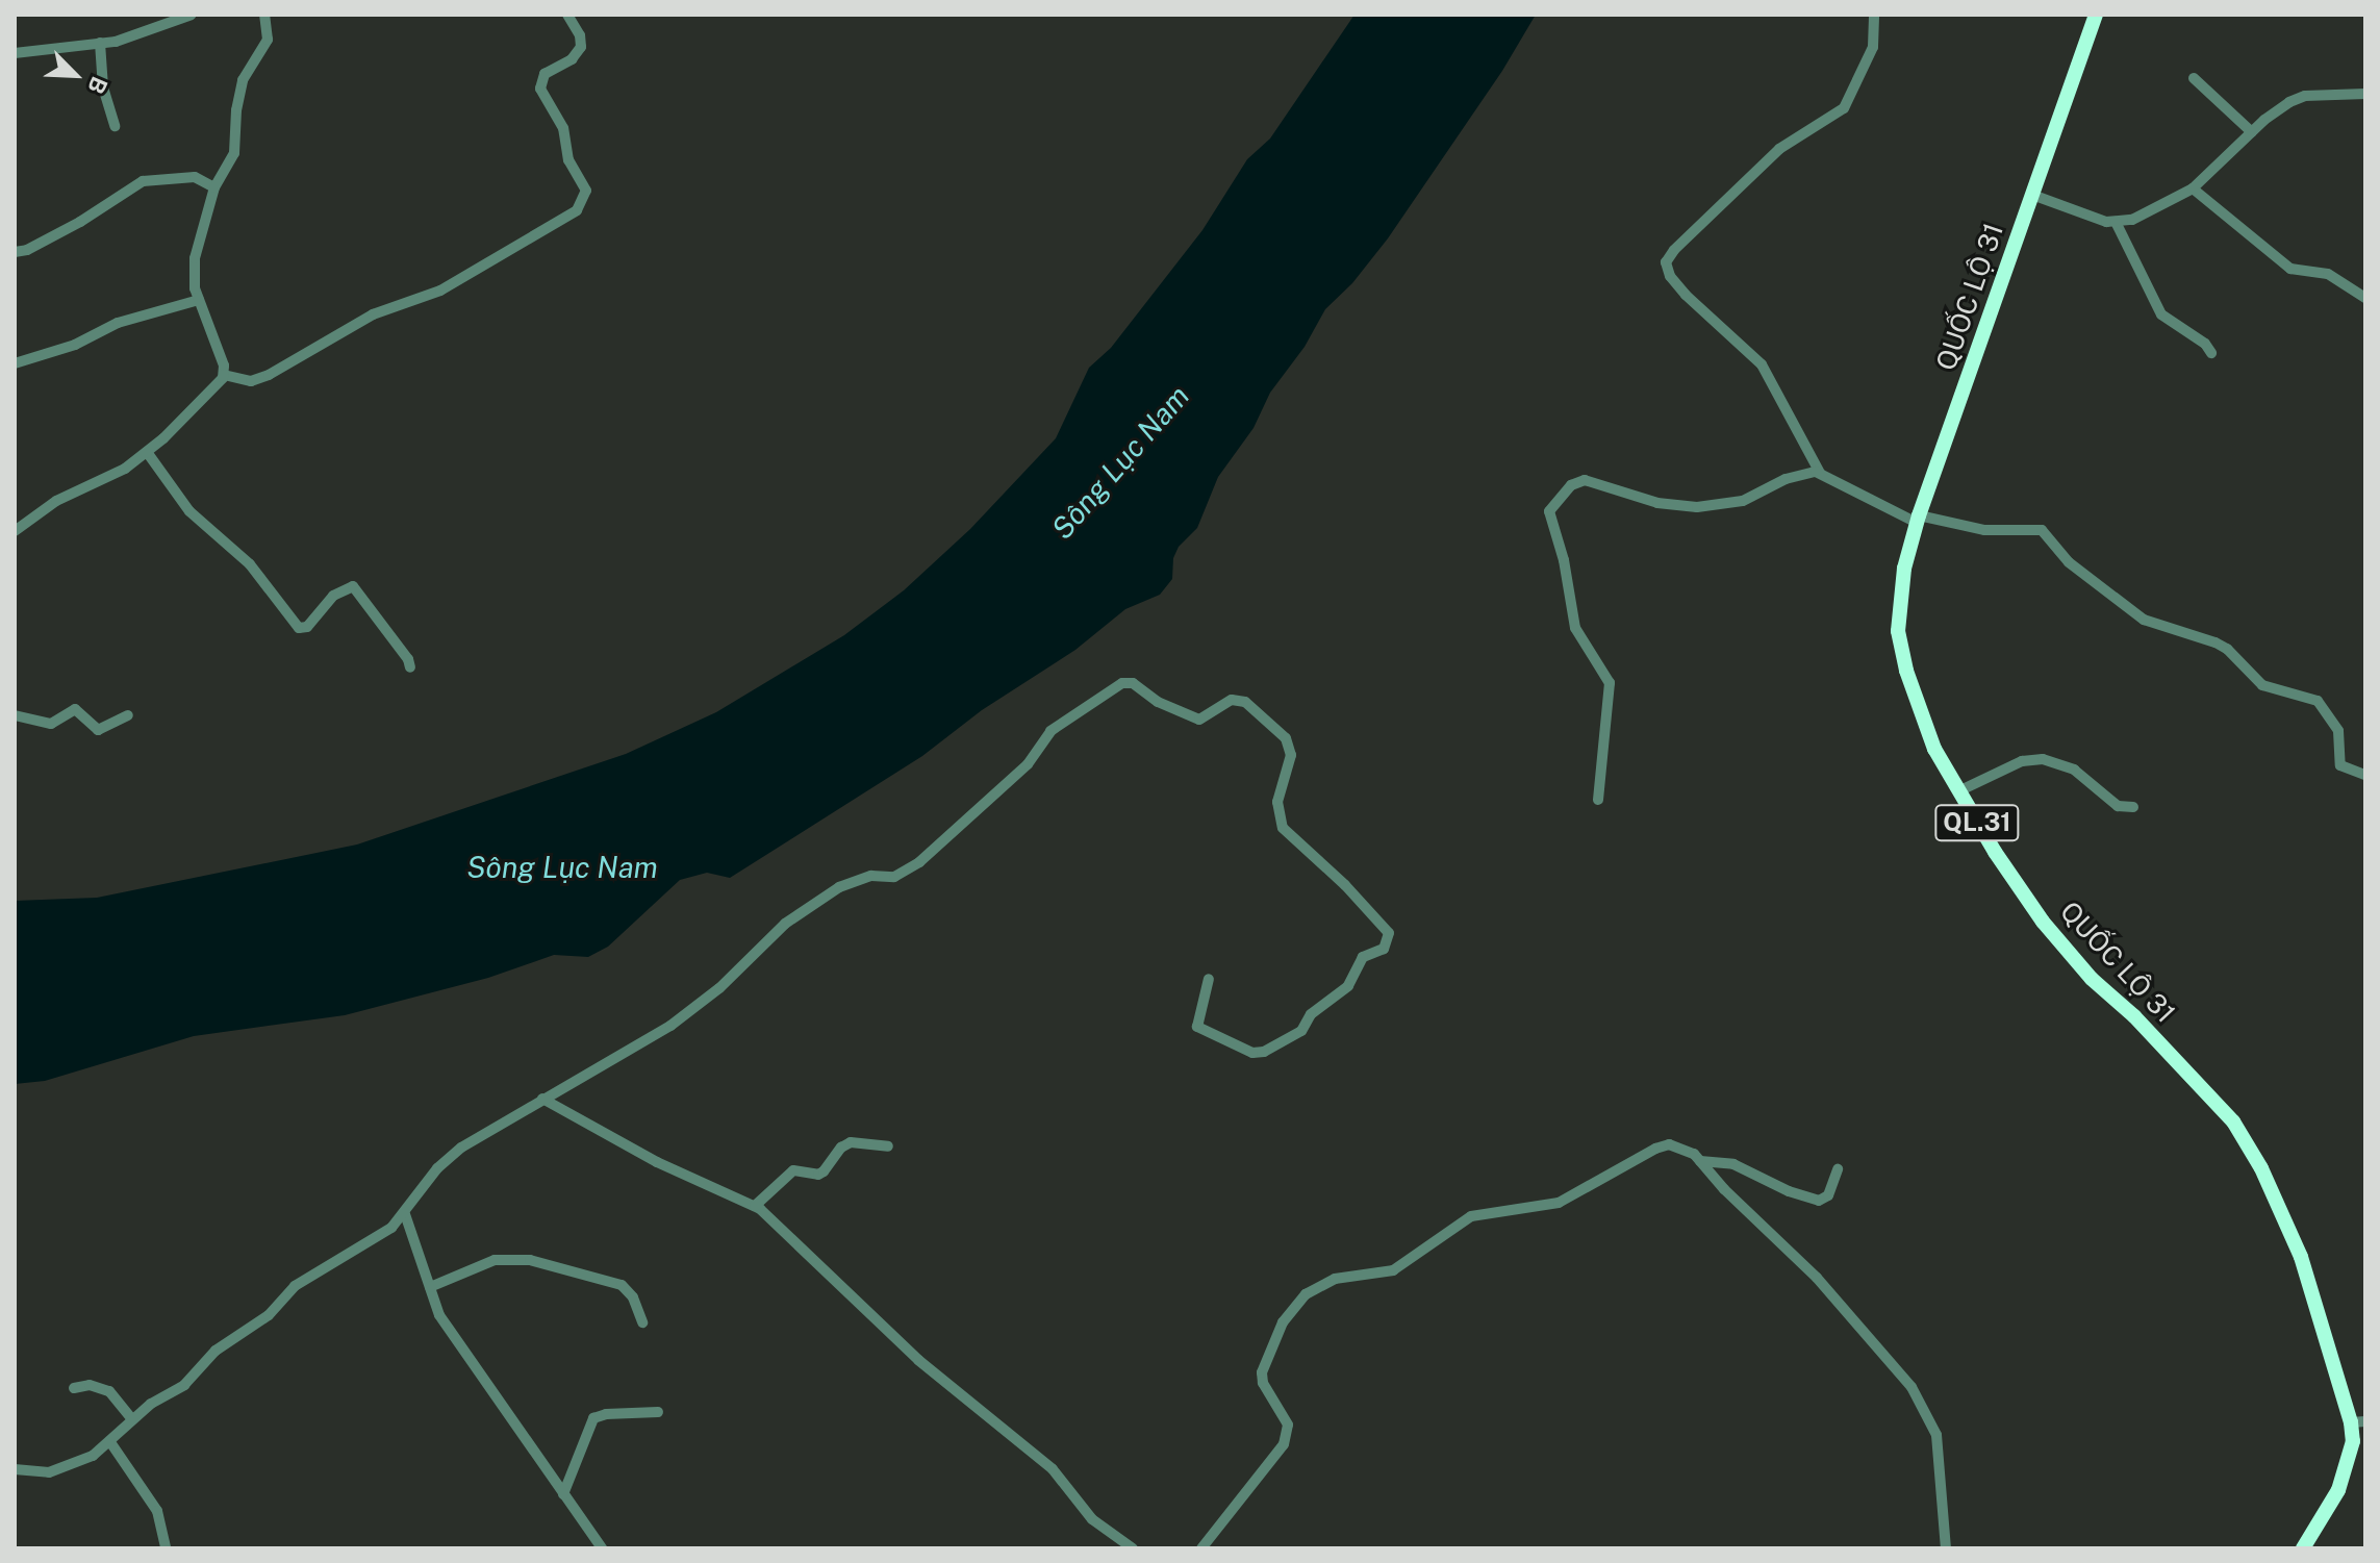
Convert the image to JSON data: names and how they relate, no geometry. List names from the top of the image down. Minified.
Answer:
{"streets":{"highway":["QUỐC LỘ 31","QL.31"]},"water":["Sông Lục Nam"],"north":"bottom right"}
